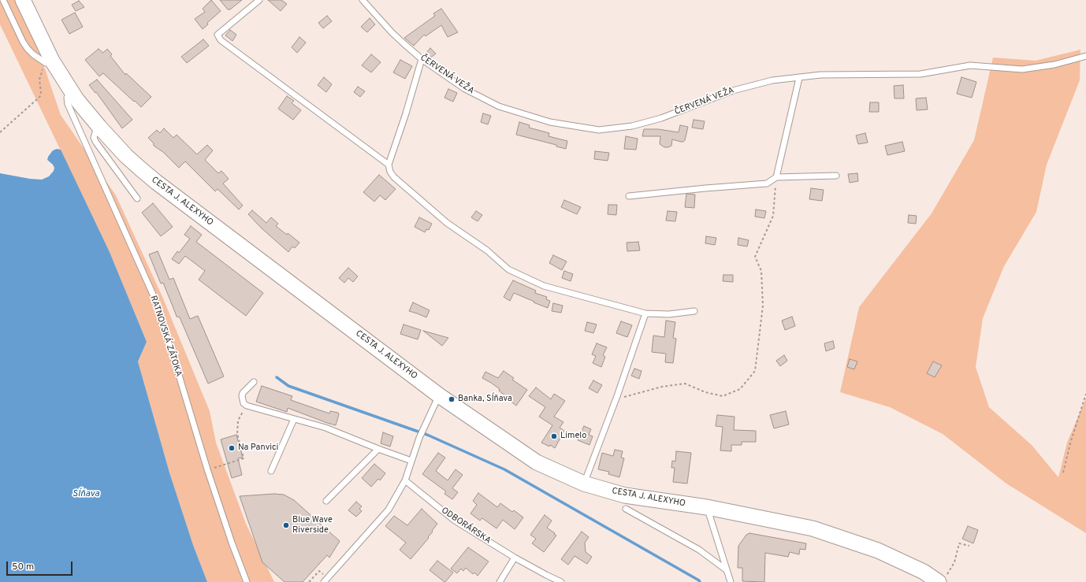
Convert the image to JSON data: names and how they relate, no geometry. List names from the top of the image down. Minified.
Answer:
{"streets":{"main road":["CESTA J. ALEXYHO"],"lane":["ČERVENÁ VEŽA","RATNOVSKÁ ZÁTOKA","ODBORÁRSKA"]},"water":["Sĺňava"],"places":["Banka, Sĺňava","Limelo","Na Panvici","Blue Wave Riverside"],"scale_bar":"50 m"}
